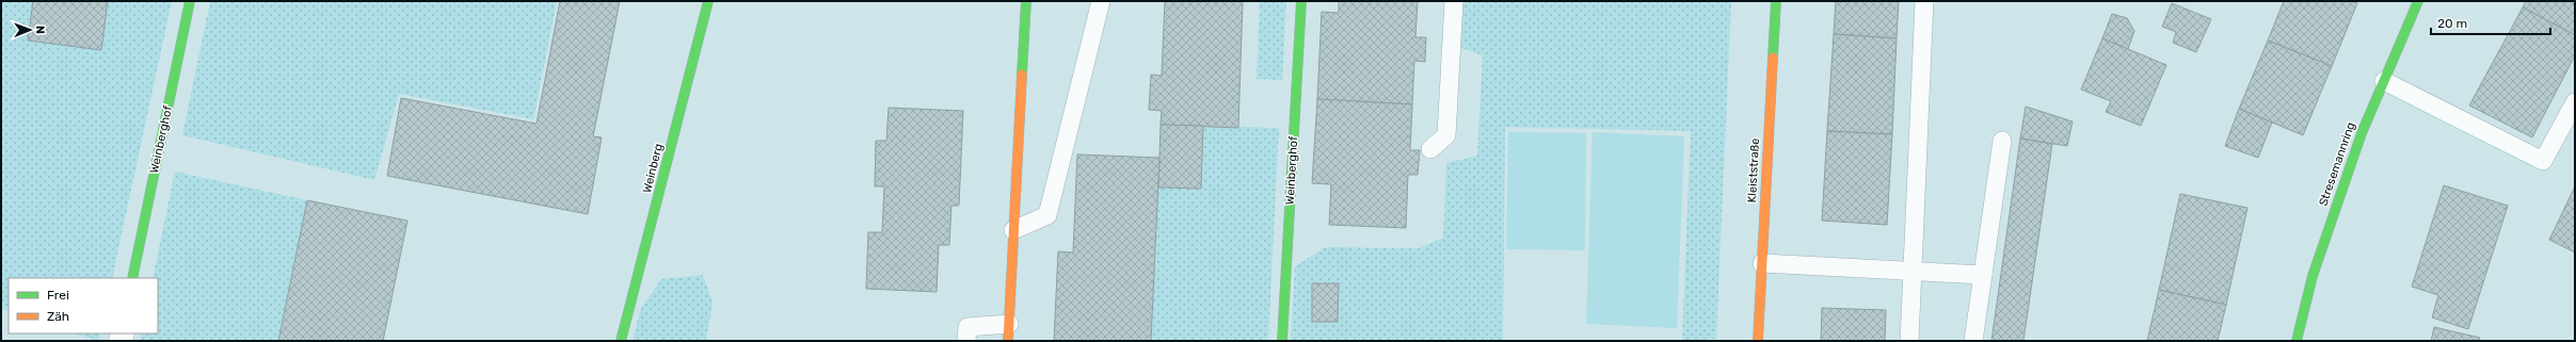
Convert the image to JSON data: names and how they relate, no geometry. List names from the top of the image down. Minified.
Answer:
{"streets":{"street":["Weinberghof","Stresemannring","Weinberg","Kleiststraße"]},"legend":["Frei","Zäh"],"scale_bar":"20 m","north":"right"}
